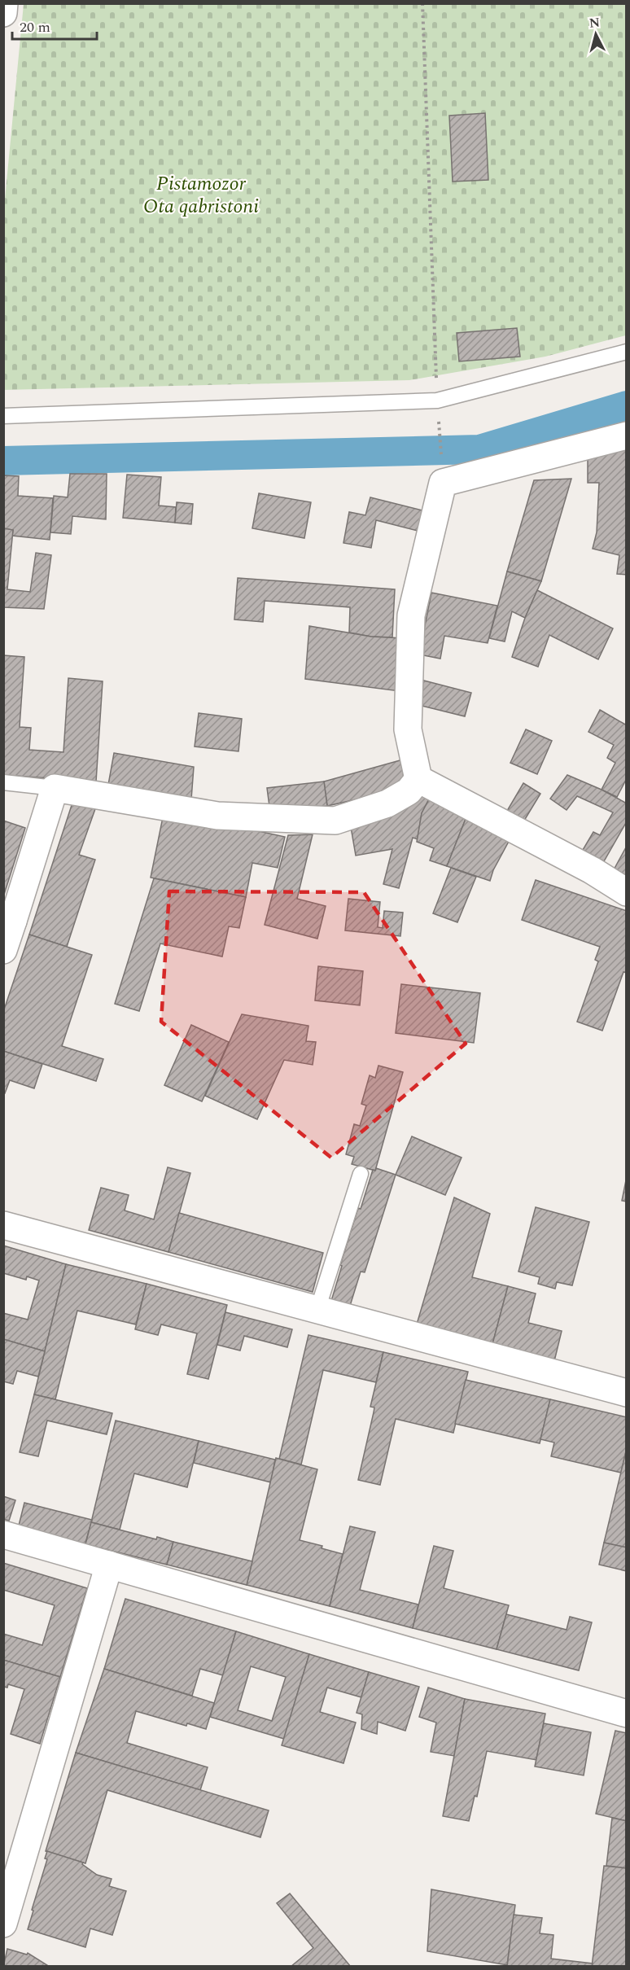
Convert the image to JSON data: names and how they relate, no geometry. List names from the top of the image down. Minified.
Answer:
{"parks":["Pistamozor Ota qabristoni"],"scale_bar":"20 m","north":"top"}
